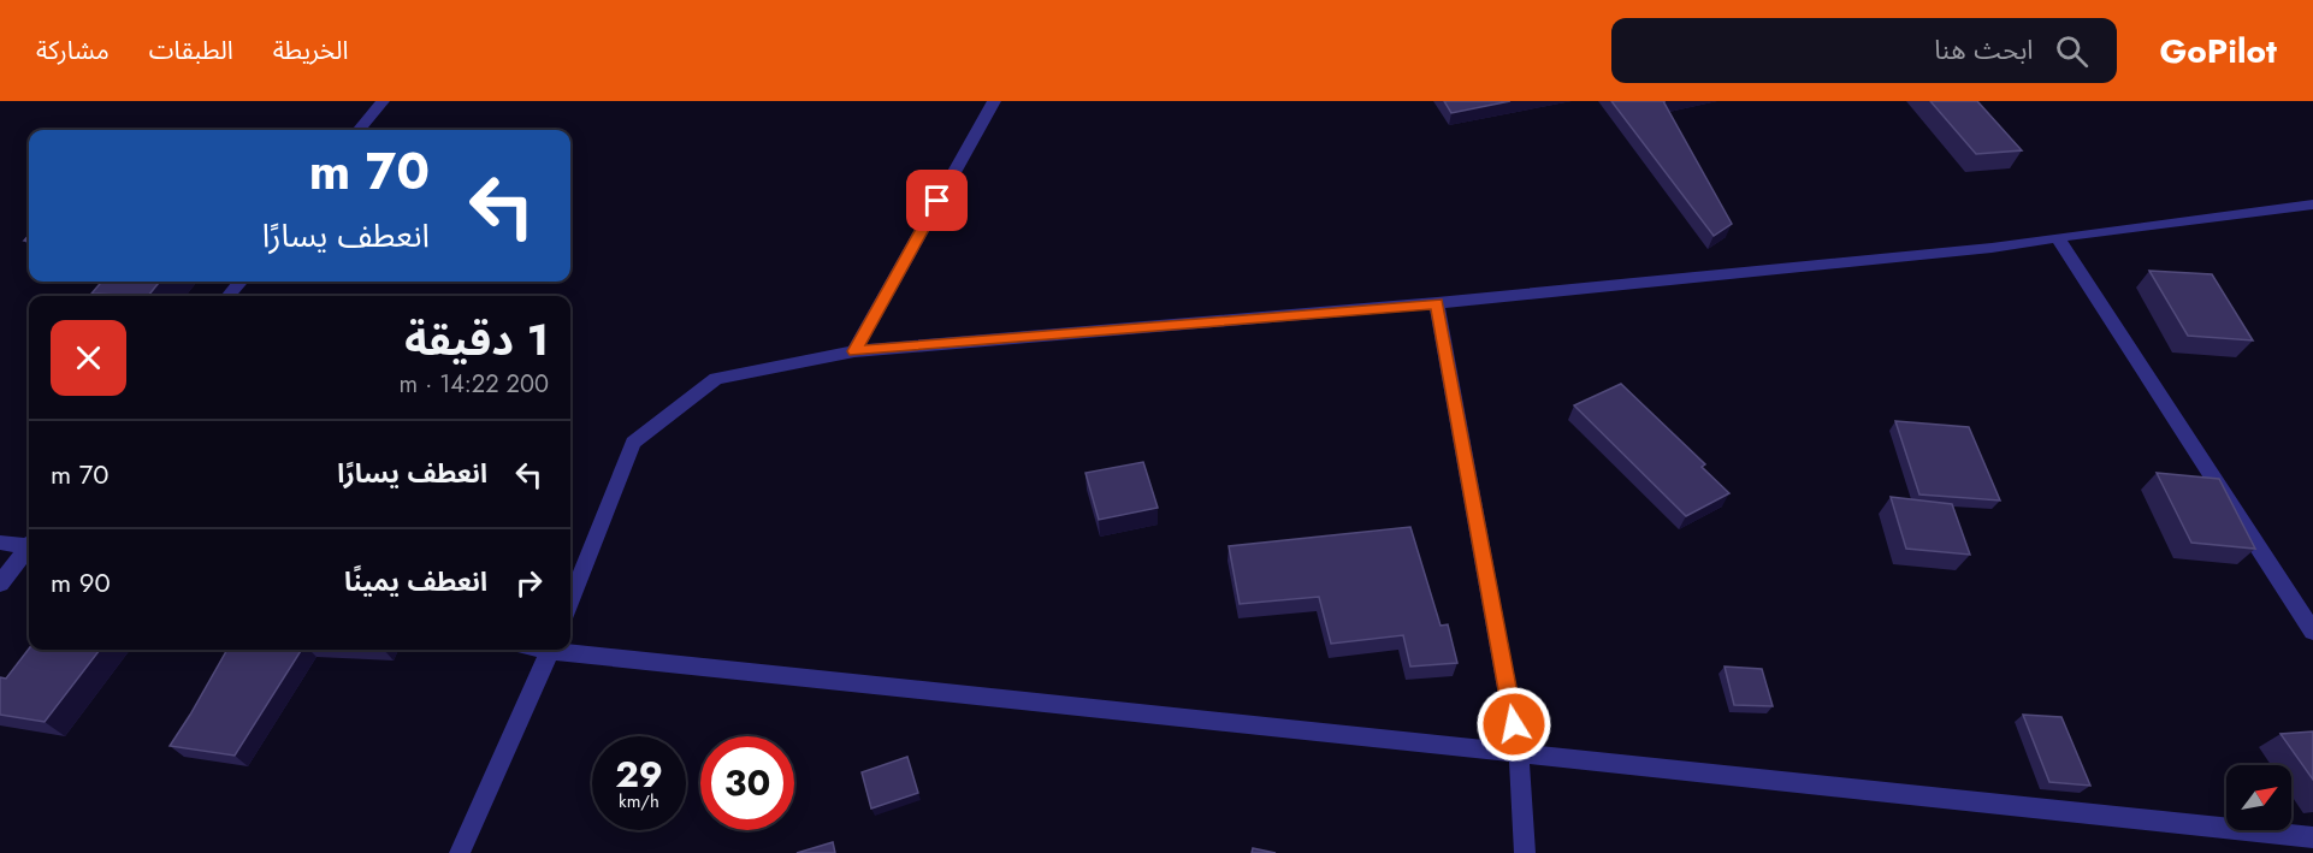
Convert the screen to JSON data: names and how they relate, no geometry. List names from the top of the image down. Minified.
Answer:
{"north":"top right","page":{"header":"GoPilot","search":"ابحث هنا","nav":["الخريطة","الطبقات","مشاركة"],"turn":["70 m","انعطف يسارًا"],"heading":["1 دقيقة","200 m · 14:22"],"list":[{"name":"انعطف يسارًا","value":"70 m"},{"name":"انعطف يمينًا","value":"90 m"}],"speed":"29 km/h","limit":"30"}}
